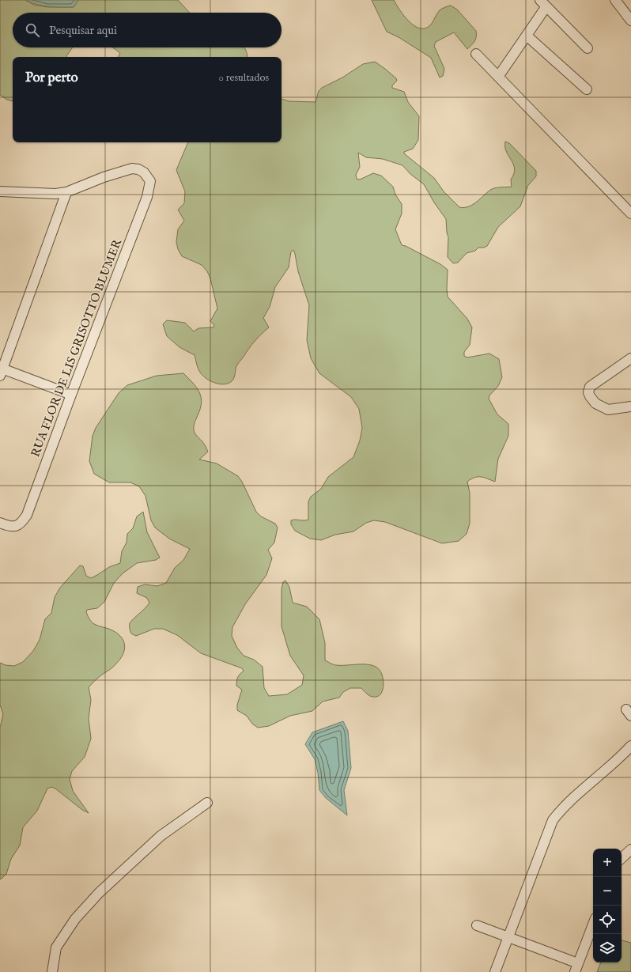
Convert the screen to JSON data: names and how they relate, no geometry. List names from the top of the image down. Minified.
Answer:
{"streets":{"street":["RUA FLOR DE LIS GRISOTTO BLUMER"]},"page":{"search":"Pesquisar aqui","heading":["Por perto","0 resultados"],"map_buttons":["+","−"]}}
